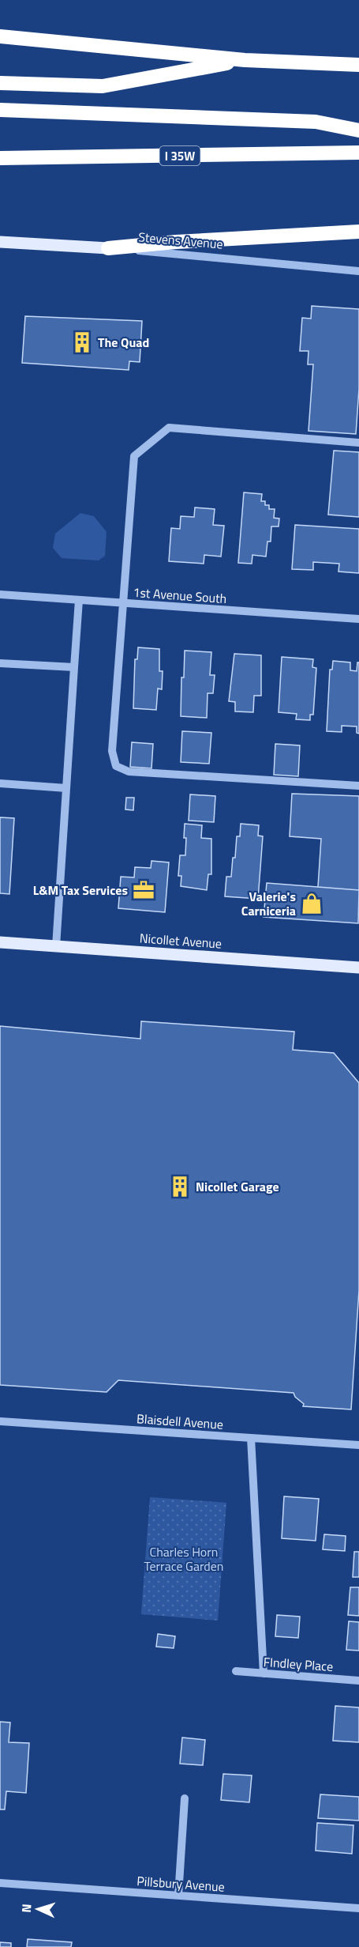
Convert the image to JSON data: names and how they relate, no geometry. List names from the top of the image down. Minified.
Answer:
{"streets":{"highway":["I 35W"],"main road":["Stevens Avenue","Nicollet Avenue"],"street":["1st Avenue South","Blaisdell Avenue","FIndley Place","Pillsbury Avenue"]},"parks":["Charles Horn Terrace Garden"],"places":{"building":["The Quad","Nicollet Garage"],"office":["L&M Tax Services"],"shop":["Valerie's Carniceria"]},"north":"left"}
